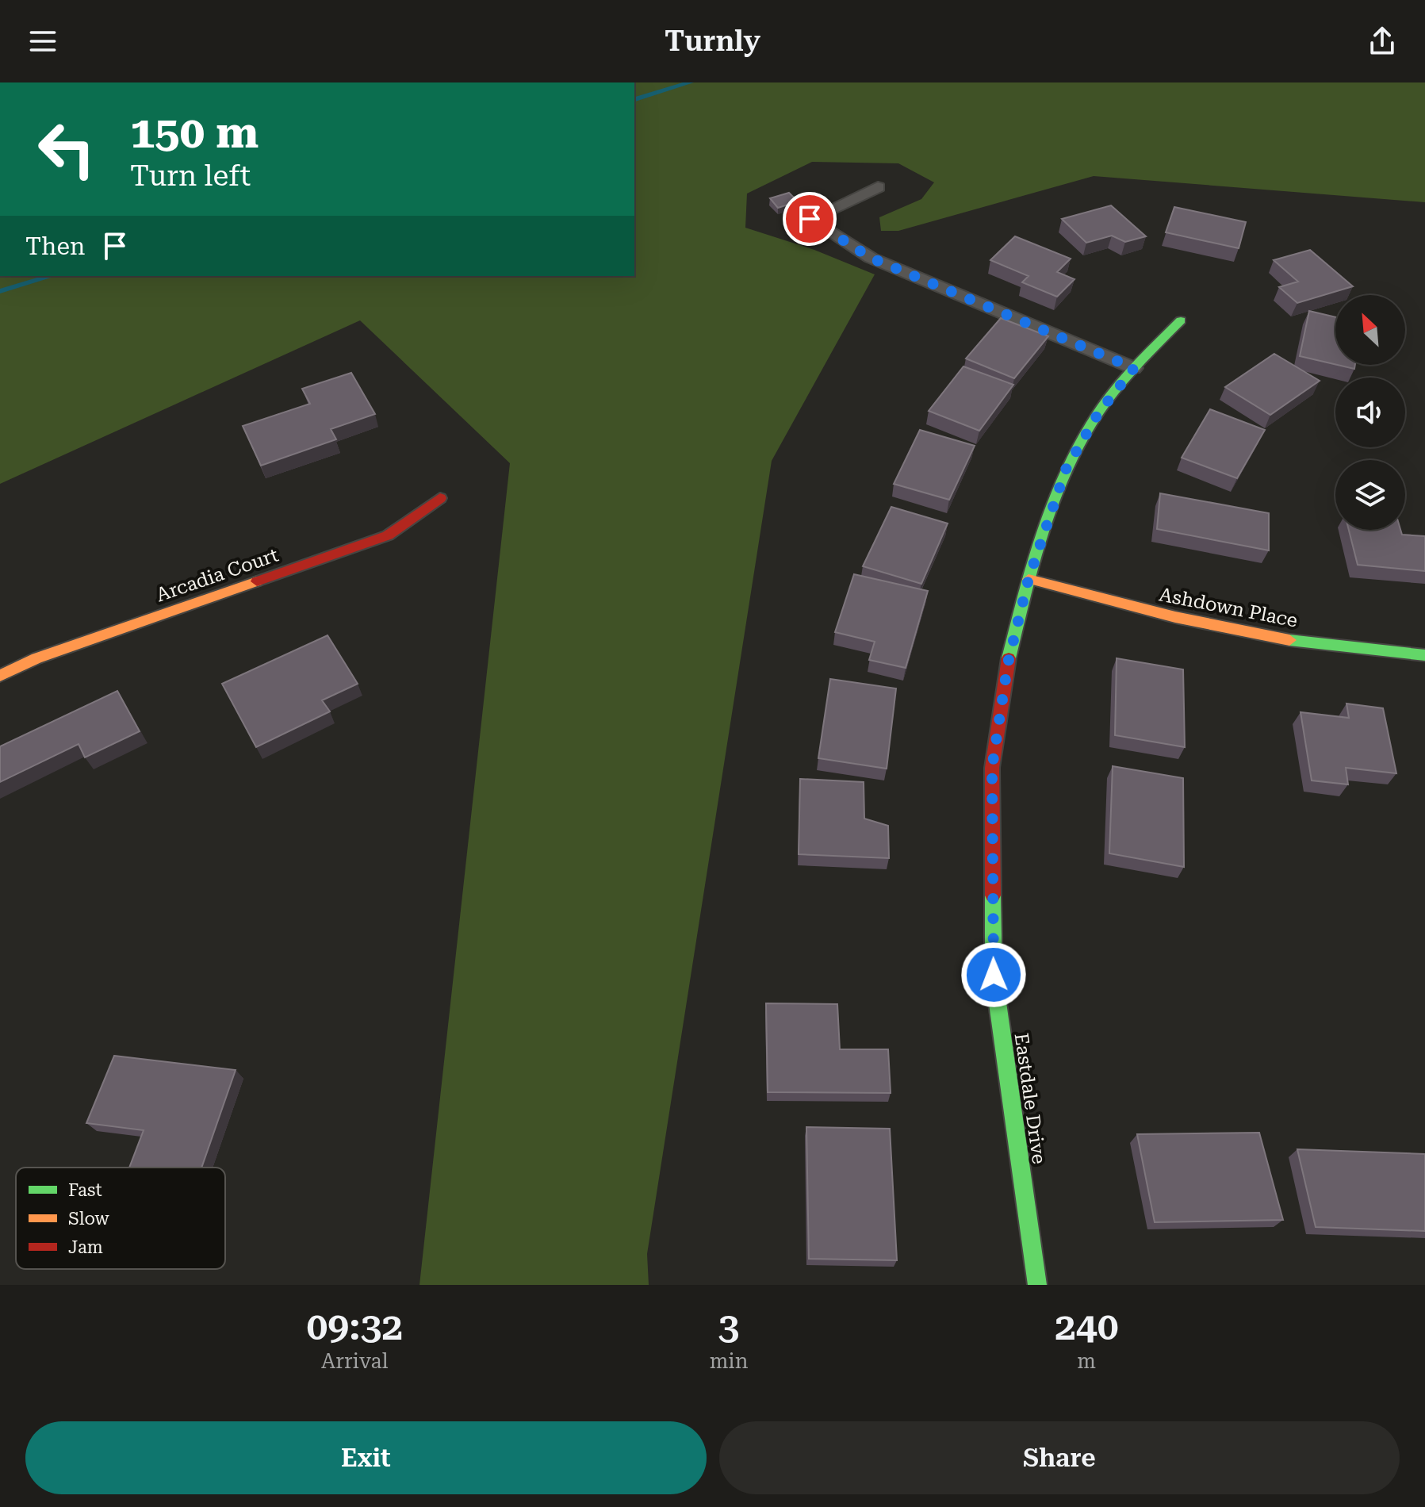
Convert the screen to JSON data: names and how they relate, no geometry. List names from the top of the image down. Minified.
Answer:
{"streets":{"street":["Arcadia Court","Ashdown Place","Eastdale Drive"]},"crossings":[["Ashdown Place","Eastdale Drive"]],"legend":["Fast","Slow","Jam"],"north":"top left","page":{"header":"Turnly","turn":["150 m","Turn left"],"then":"Then","eta":["09:32","Arrival","3","min","240","m"],"buttons":["Exit","Share"]}}
